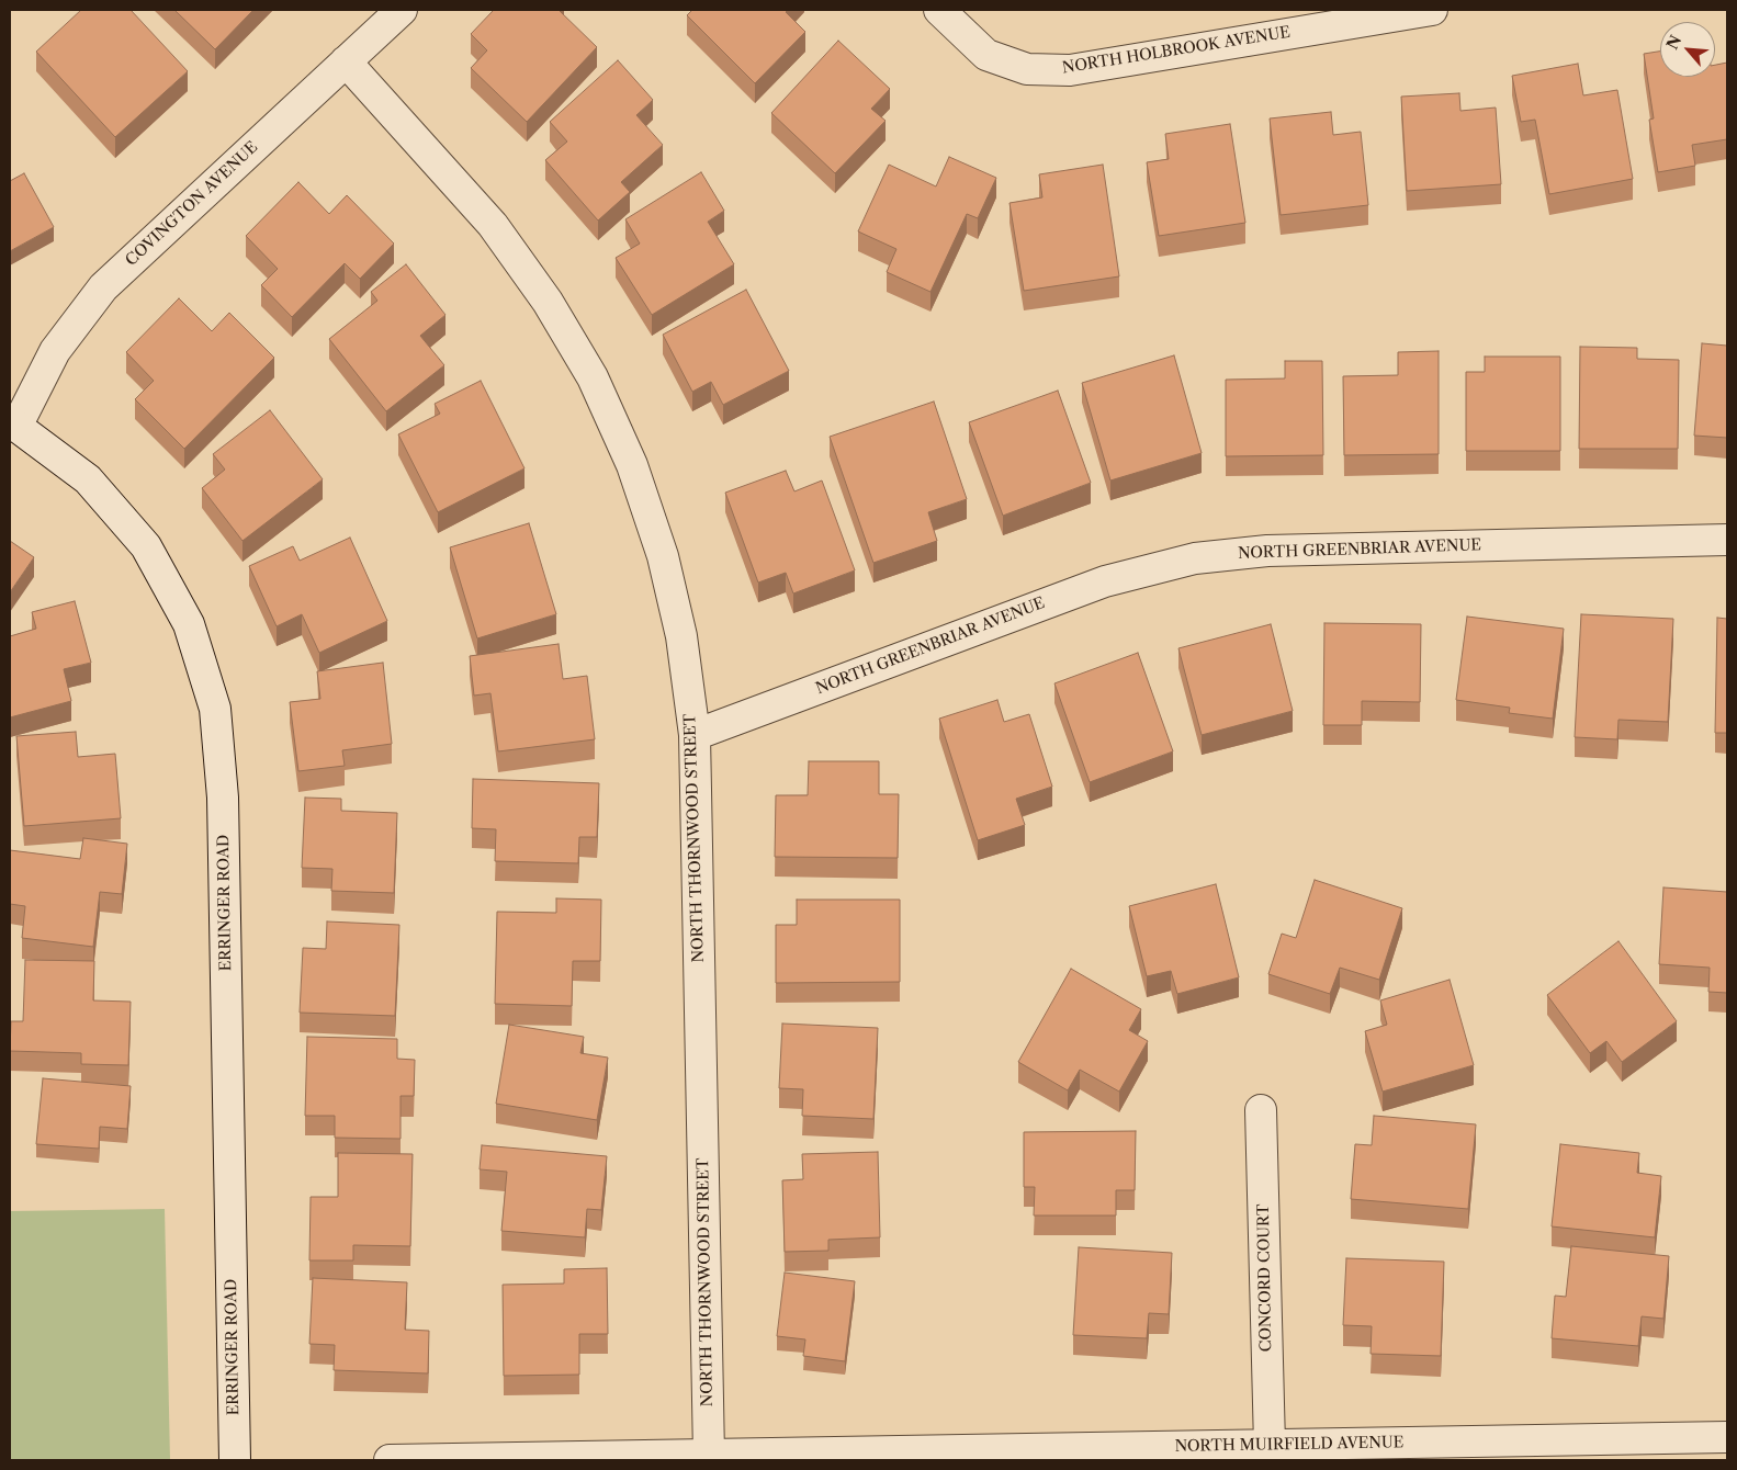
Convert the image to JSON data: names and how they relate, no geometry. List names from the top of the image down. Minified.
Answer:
{"streets":{"street":["NORTH HOLBROOK AVENUE","COVINGTON AVENUE","NORTH GREENBRIAR AVENUE","NORTH THORNWOOD STREET","ERRINGER ROAD","CONCORD COURT","NORTH MUIRFIELD AVENUE"]},"crossings":[["COVINGTON AVENUE","NORTH THORNWOOD STREET"],["COVINGTON AVENUE","ERRINGER ROAD"],["NORTH GREENBRIAR AVENUE","NORTH THORNWOOD STREET"],["NORTH THORNWOOD STREET","NORTH MUIRFIELD AVENUE"],["CONCORD COURT","NORTH MUIRFIELD AVENUE"]],"north":"top left"}
